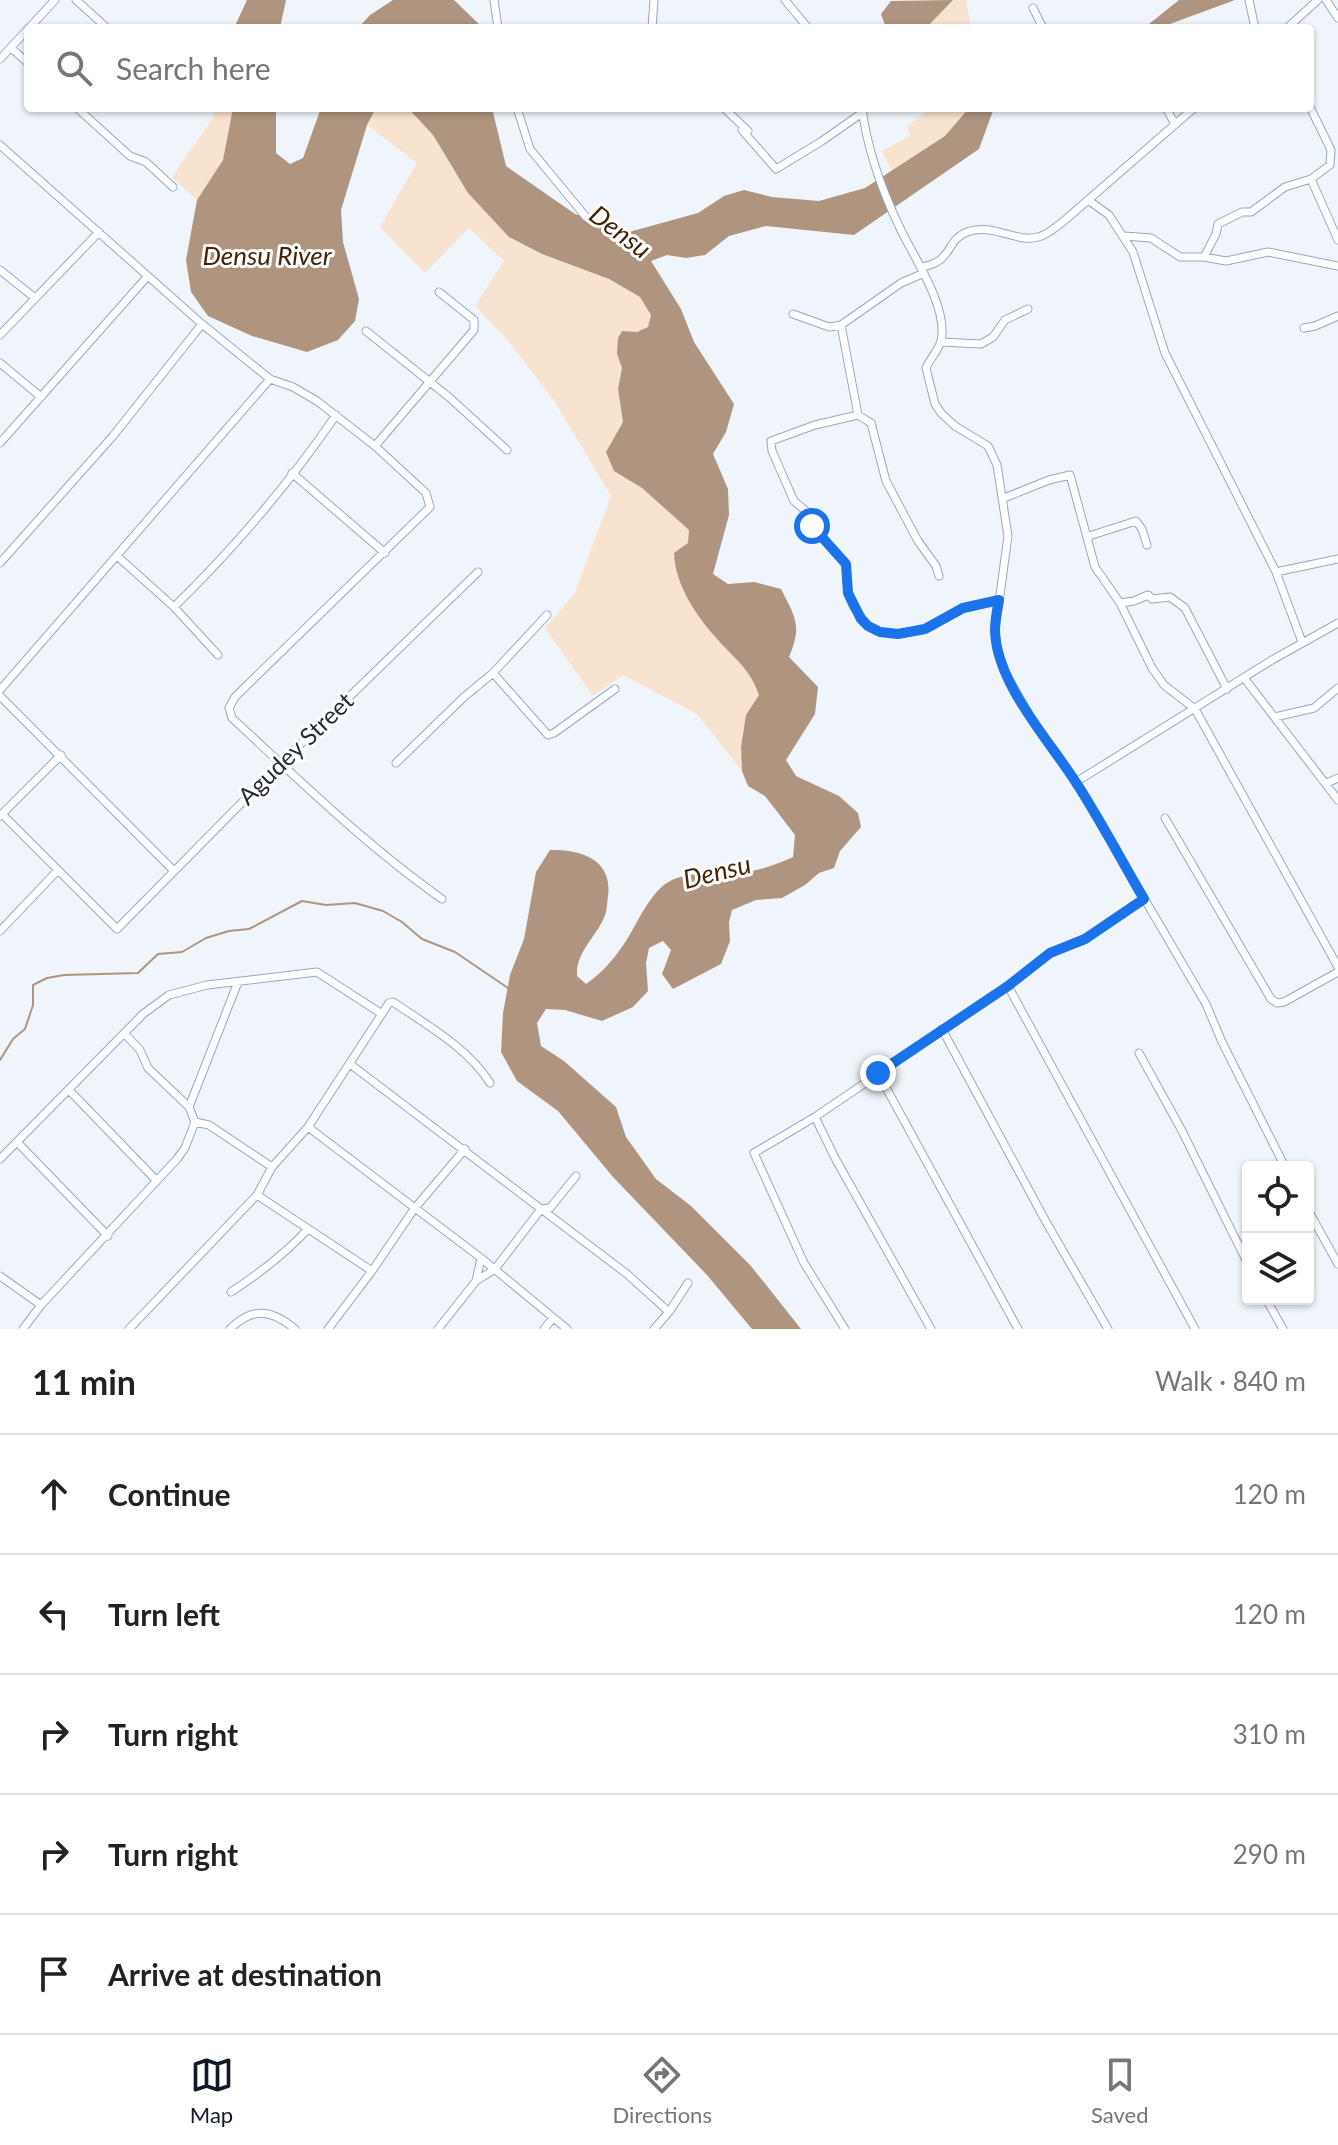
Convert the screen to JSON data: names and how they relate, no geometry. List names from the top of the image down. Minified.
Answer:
{"streets":{"street":["Agudey Street"]},"water":["Densu","Densu River"],"page":{"search":"Search here","heading":["11 min","Walk · 840 m"],"list":[["Continue","120 m"],["Turn left","120 m"],["Turn right","310 m"],["Turn right","290 m"],"Arrive at destination"],"nav":["Map","Directions","Saved"]}}
